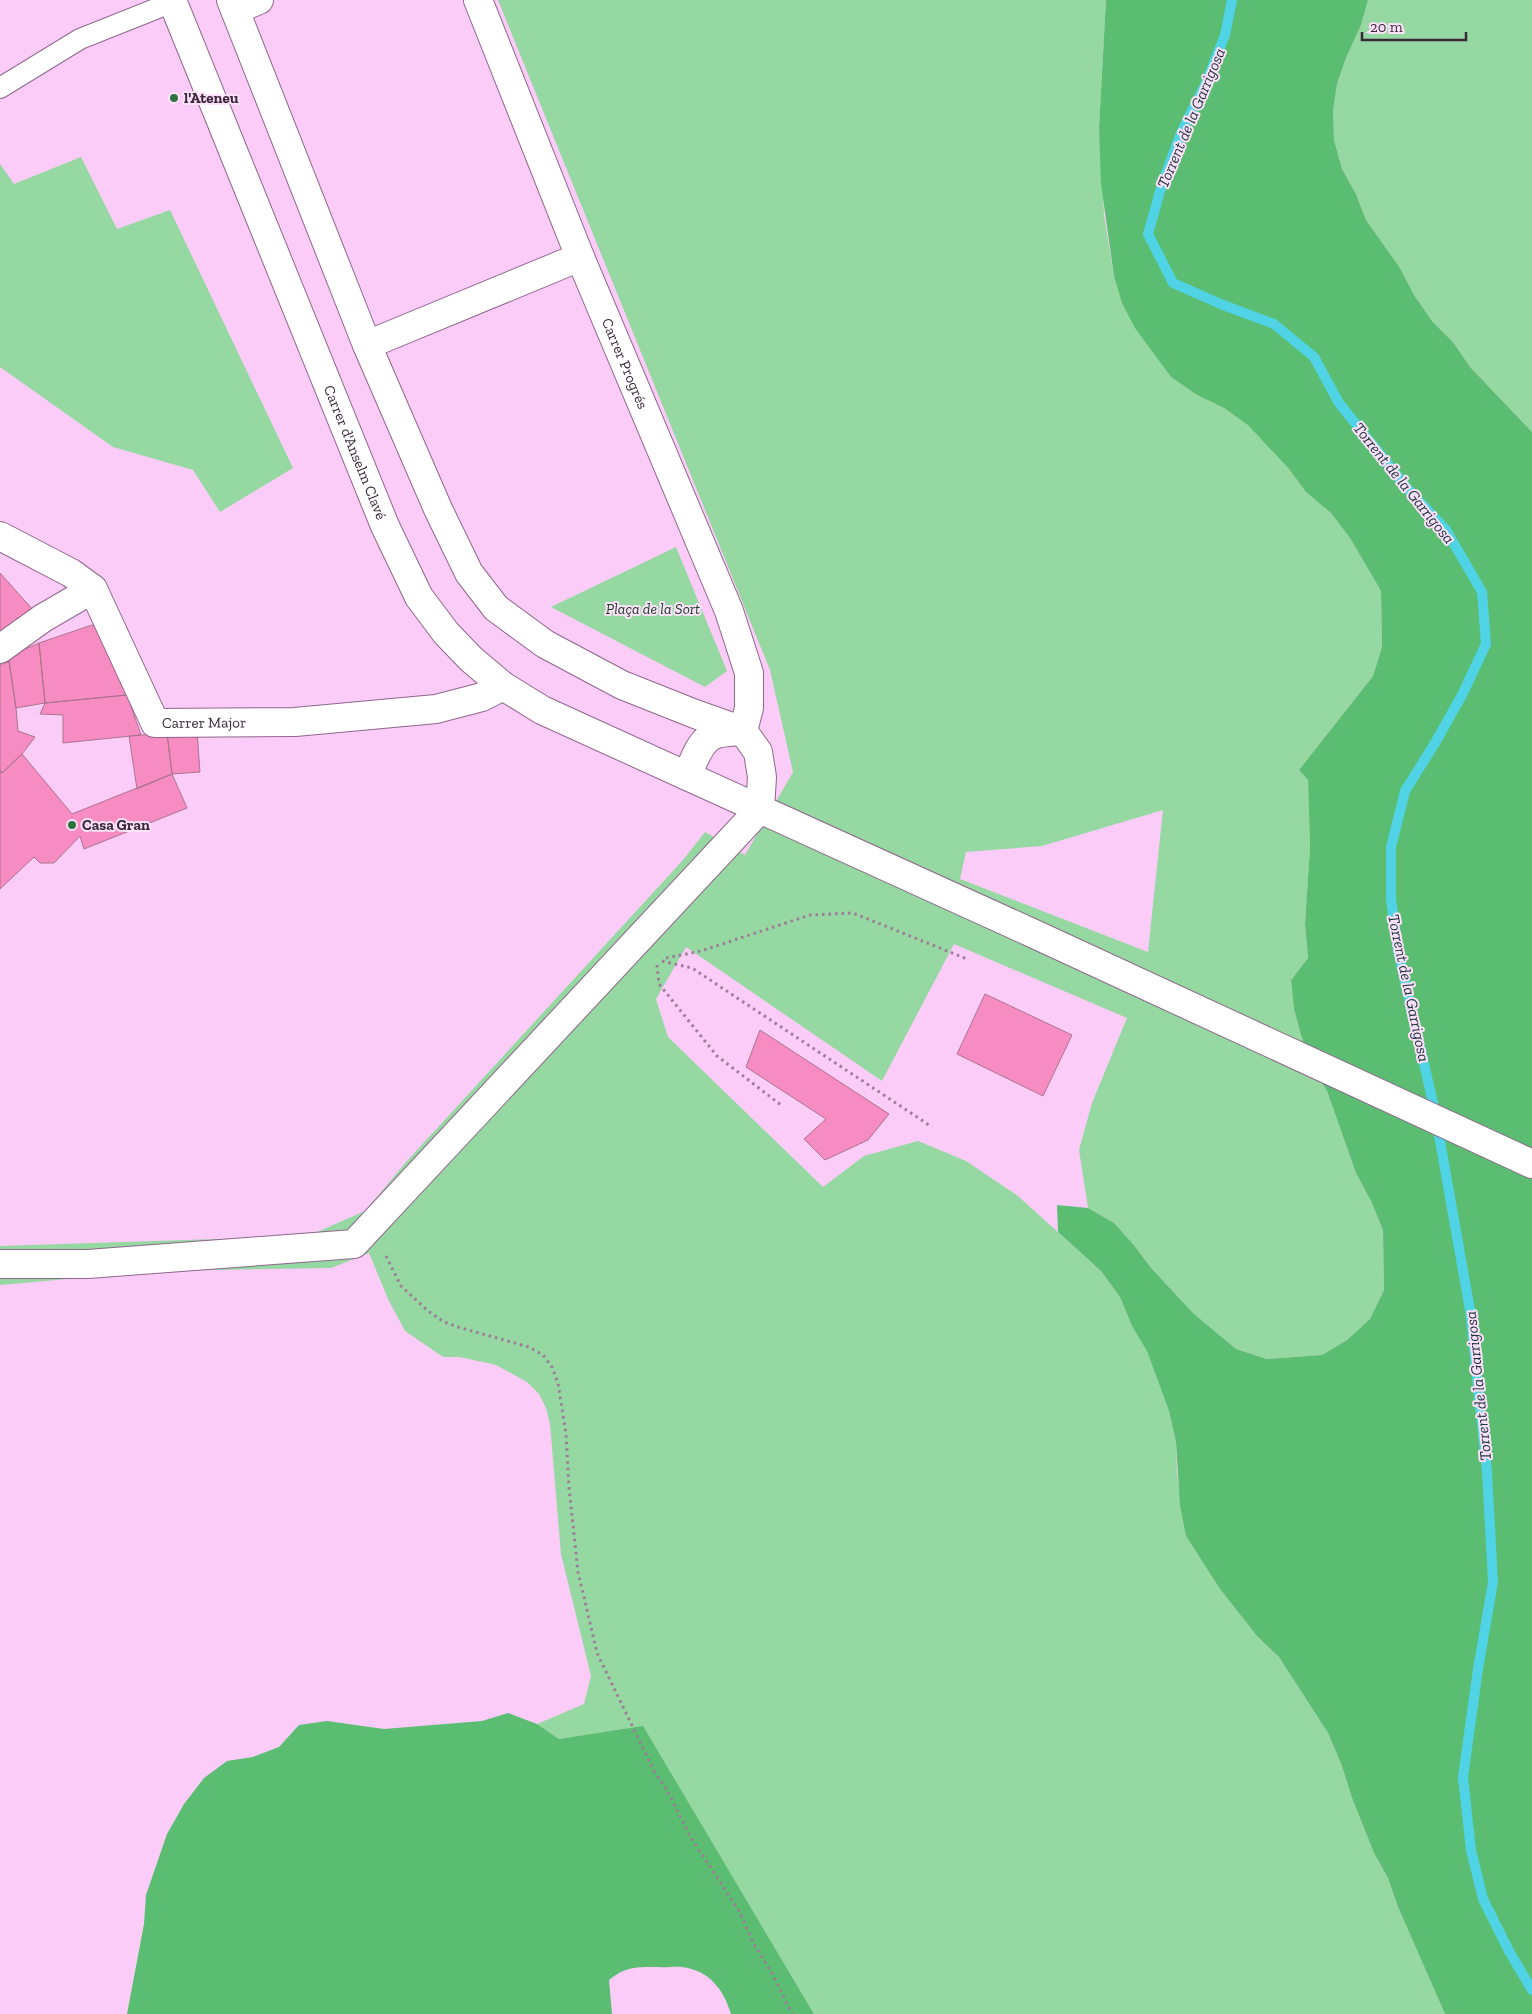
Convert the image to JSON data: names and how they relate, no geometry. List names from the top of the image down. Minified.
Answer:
{"streets":{"street":["Carrer Progrés","Carrer d'Anselm Clavé","Carrer Major"]},"crossings":[["Carrer d'Anselm Clavé","Carrer Major"]],"water":["Torrent de la Garrigosa"],"parks":["Plaça de la Sort"],"places":["l'Ateneu","Casa Gran"],"scale_bar":"20 m"}
